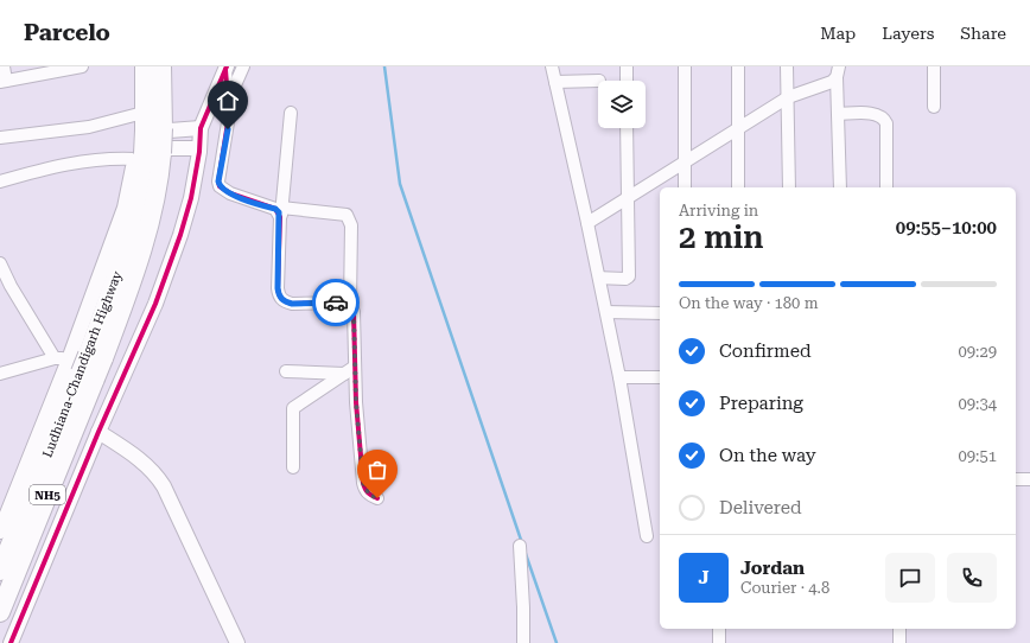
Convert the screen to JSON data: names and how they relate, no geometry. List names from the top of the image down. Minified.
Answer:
{"streets":{"highway":["Ludhiana-Chandigarh Highway","NH5"]},"crossings":[["Ludhiana-Chandigarh Highway","NH5"]],"page":{"header":"Parcelo","nav":["Map","Layers","Share"],"heading":["2 min","Arriving in","09:55–10:00"],"panel":["Jordan","Courier · 4.8"],"bar":"On the way · 180 m","list":[["Confirmed","09:29"],["Preparing","09:34"],["On the way","09:51"],"Delivered"],"round":"J"}}
